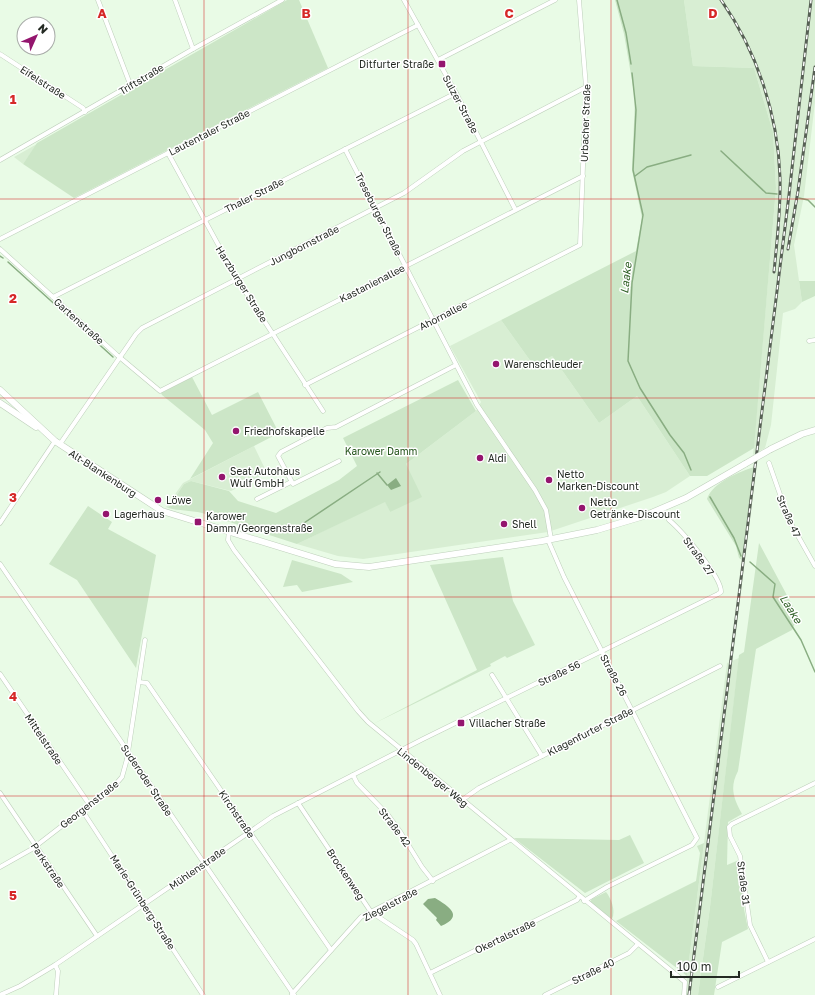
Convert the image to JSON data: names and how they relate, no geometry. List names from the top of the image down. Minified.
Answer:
{"streets":{"main road":["Alt-Blankenburg"],"street":["Triftstraße","Eifelstraße","Sulzer Straße","Urbacher Straße","Lautentaler Straße","Thaler Straße","Treseburger Straße","Jungbornstraße","Kastanienallee","Harzburger Straße","Ahornallee","Gartenstraße","Straße 47","Straße 27","Straße 56","Straße 26","Klagenfurter Straße","Mittelstraße","Lindenberger Weg","Suderoder Straße","Georgenstraße","Kirchstraße","Straße 42","Parkstraße","Mühlenstraße","Brockenweg","Straße 31","Marie-Grünberg-Straße","Ziegelstraße","Okertalstraße","Straße 40"]},"crossings":[["Triftstraße","Eifelstraße"],["Sulzer Straße","Lautentaler Straße"],["Sulzer Straße","Thaler Straße"],["Sulzer Straße","Jungbornstraße"],["Sulzer Straße","Kastanienallee"],["Urbacher Straße","Jungbornstraße"],["Urbacher Straße","Kastanienallee"],["Urbacher Straße","Ahornallee"],["Lautentaler Straße","Harzburger Straße"],["Thaler Straße","Treseburger Straße"],["Thaler Straße","Harzburger Straße"],["Thaler Straße","Gartenstraße"],["Treseburger Straße","Jungbornstraße"],["Treseburger Straße","Kastanienallee"],["Treseburger Straße","Ahornallee"],["Treseburger Straße","Straße 26"],["Jungbornstraße","Harzburger Straße"],["Jungbornstraße","Gartenstraße"],["Jungbornstraße","Alt-Blankenburg"],["Kastanienallee","Harzburger Straße"],["Kastanienallee","Gartenstraße"],["Harzburger Straße","Ahornallee"],["Alt-Blankenburg","Lindenberger Weg"],["Straße 27","Straße 56"],["Straße 56","Straße 26"],["Straße 56","Lindenberger Weg"],["Straße 56","Mühlenstraße"],["Straße 26","Klagenfurter Straße"],["Straße 26","Lindenberger Weg"],["Klagenfurter Straße","Lindenberger Weg"],["Mittelstraße","Georgenstraße"],["Lindenberger Weg","Mühlenstraße"],["Lindenberger Weg","Ziegelstraße"],["Lindenberger Weg","Okertalstraße"],["Lindenberger Weg","Straße 40"],["Suderoder Straße","Georgenstraße"],["Suderoder Straße","Mühlenstraße"],["Suderoder Straße","Ziegelstraße"],["Georgenstraße","Kirchstraße"],["Georgenstraße","Parkstraße"],["Georgenstraße","Marie-Grünberg-Straße"],["Kirchstraße","Mühlenstraße"],["Kirchstraße","Ziegelstraße"],["Straße 42","Mühlenstraße"],["Straße 42","Ziegelstraße"],["Parkstraße","Mühlenstraße"],["Mühlenstraße","Brockenweg"],["Mühlenstraße","Marie-Grünberg-Straße"],["Brockenweg","Ziegelstraße"],["Brockenweg","Okertalstraße"]],"water":["Laake"],"parks":["Karower Damm"],"places":{"transit":["Ditfurter Straße","Karower Damm/Georgenstraße","Villacher Straße"],"other":["Warenschleuder","Friedhofskapelle","Aldi","Seat Autohaus Wulf GmbH","Netto Marken-Discount","Löwe","Netto Getränke-Discount","Lagerhaus","Shell"]},"scale_bar":"100 m","north":"top right","grid":{"columns":["A","B","C","D"],"rows":["1","2","3","4","5"]}}
